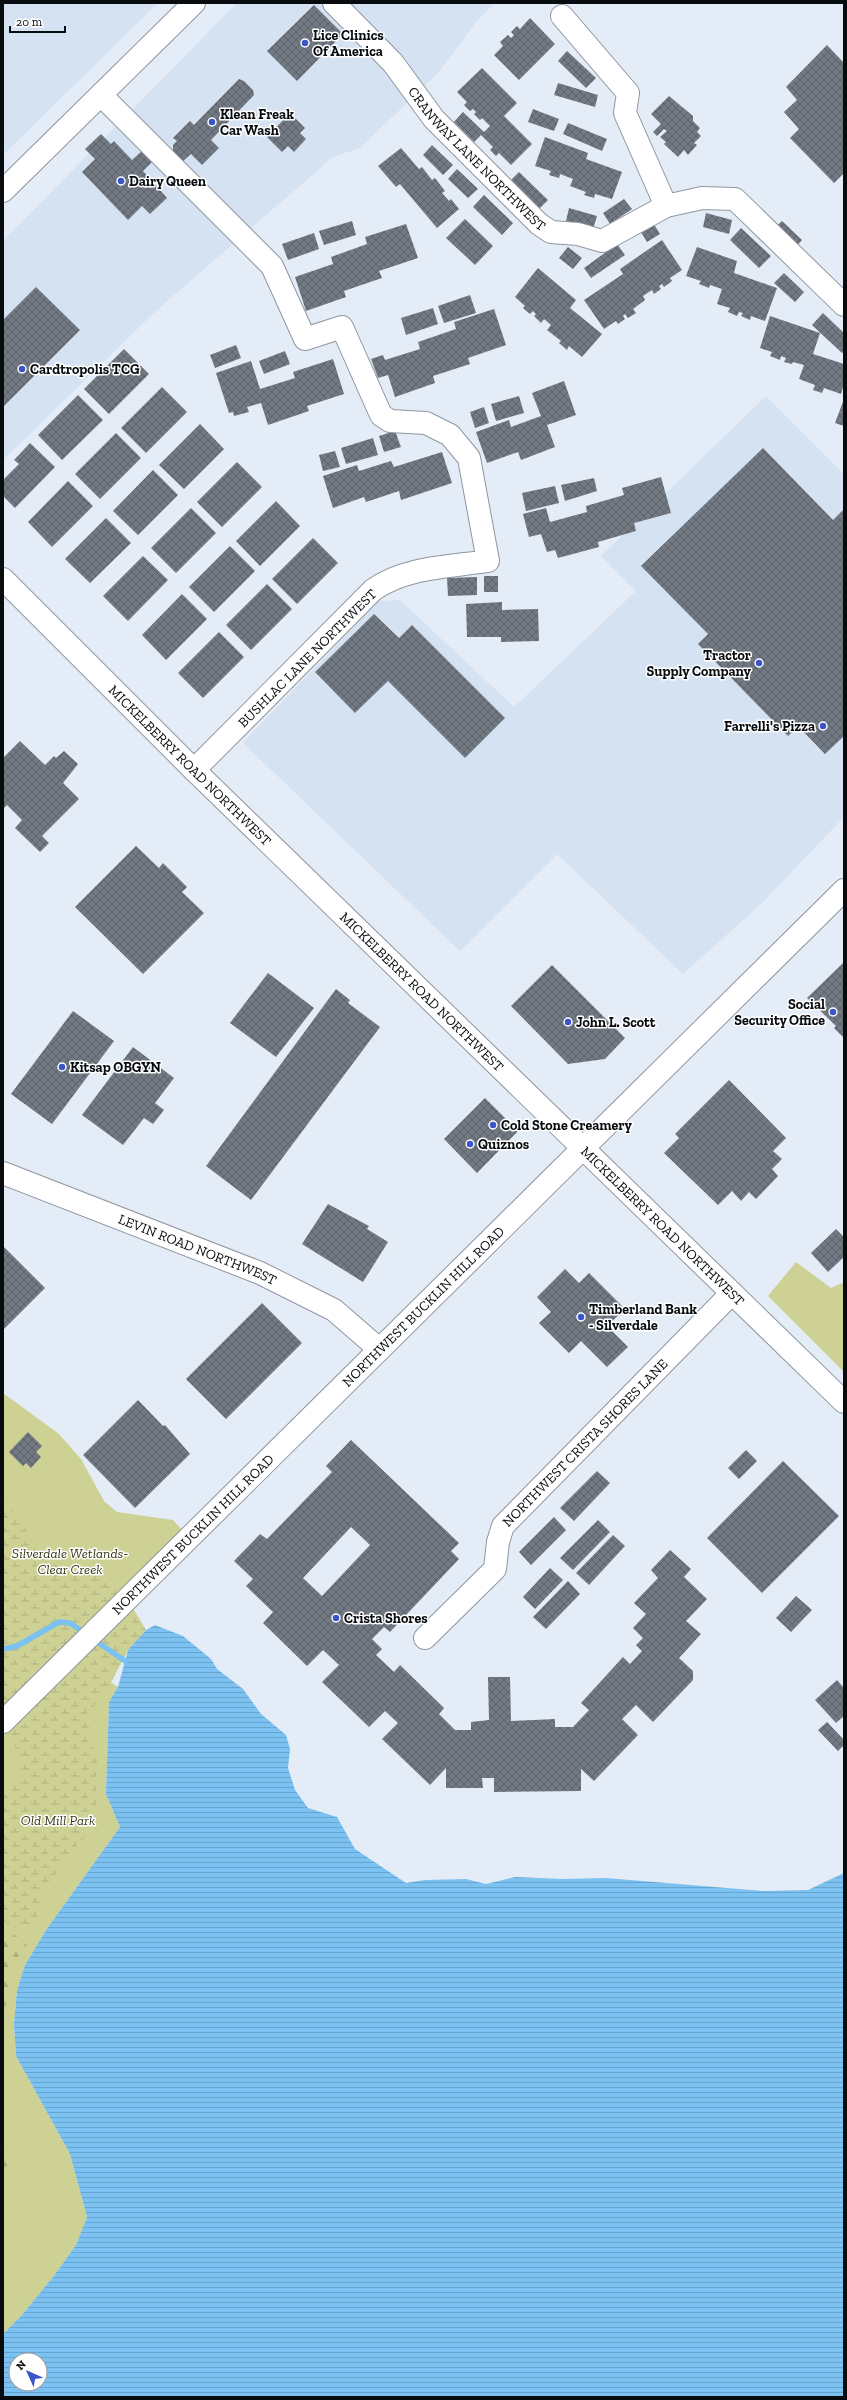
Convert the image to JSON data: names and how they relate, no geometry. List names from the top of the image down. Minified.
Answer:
{"streets":{"street":["CRANWAY LANE NORTHWEST","BUSHLAC LANE NORTHWEST","MICKELBERRY ROAD NORTHWEST","LEVIN ROAD NORTHWEST","NORTHWEST BUCKLIN HILL ROAD","NORTHWEST CRISTA SHORES LANE"]},"crossings":[["BUSHLAC LANE NORTHWEST","MICKELBERRY ROAD NORTHWEST"],["MICKELBERRY ROAD NORTHWEST","NORTHWEST BUCKLIN HILL ROAD"],["MICKELBERRY ROAD NORTHWEST","NORTHWEST CRISTA SHORES LANE"],["LEVIN ROAD NORTHWEST","NORTHWEST BUCKLIN HILL ROAD"]],"parks":["Silverdale Wetlands- Clear Creek","Old Mill Park"],"places":["Lice Clinics Of America","Klean Freak Car Wash","Dairy Queen","Cardtropolis TCG","Tractor Supply Company","Farrelli's Pizza","Social Security Office","John L. Scott","Kitsap OBGYN","Cold Stone Creamery","Quiznos","Timberland Bank - Silverdale","Crista Shores"],"scale_bar":"20 m","north":"top left"}
